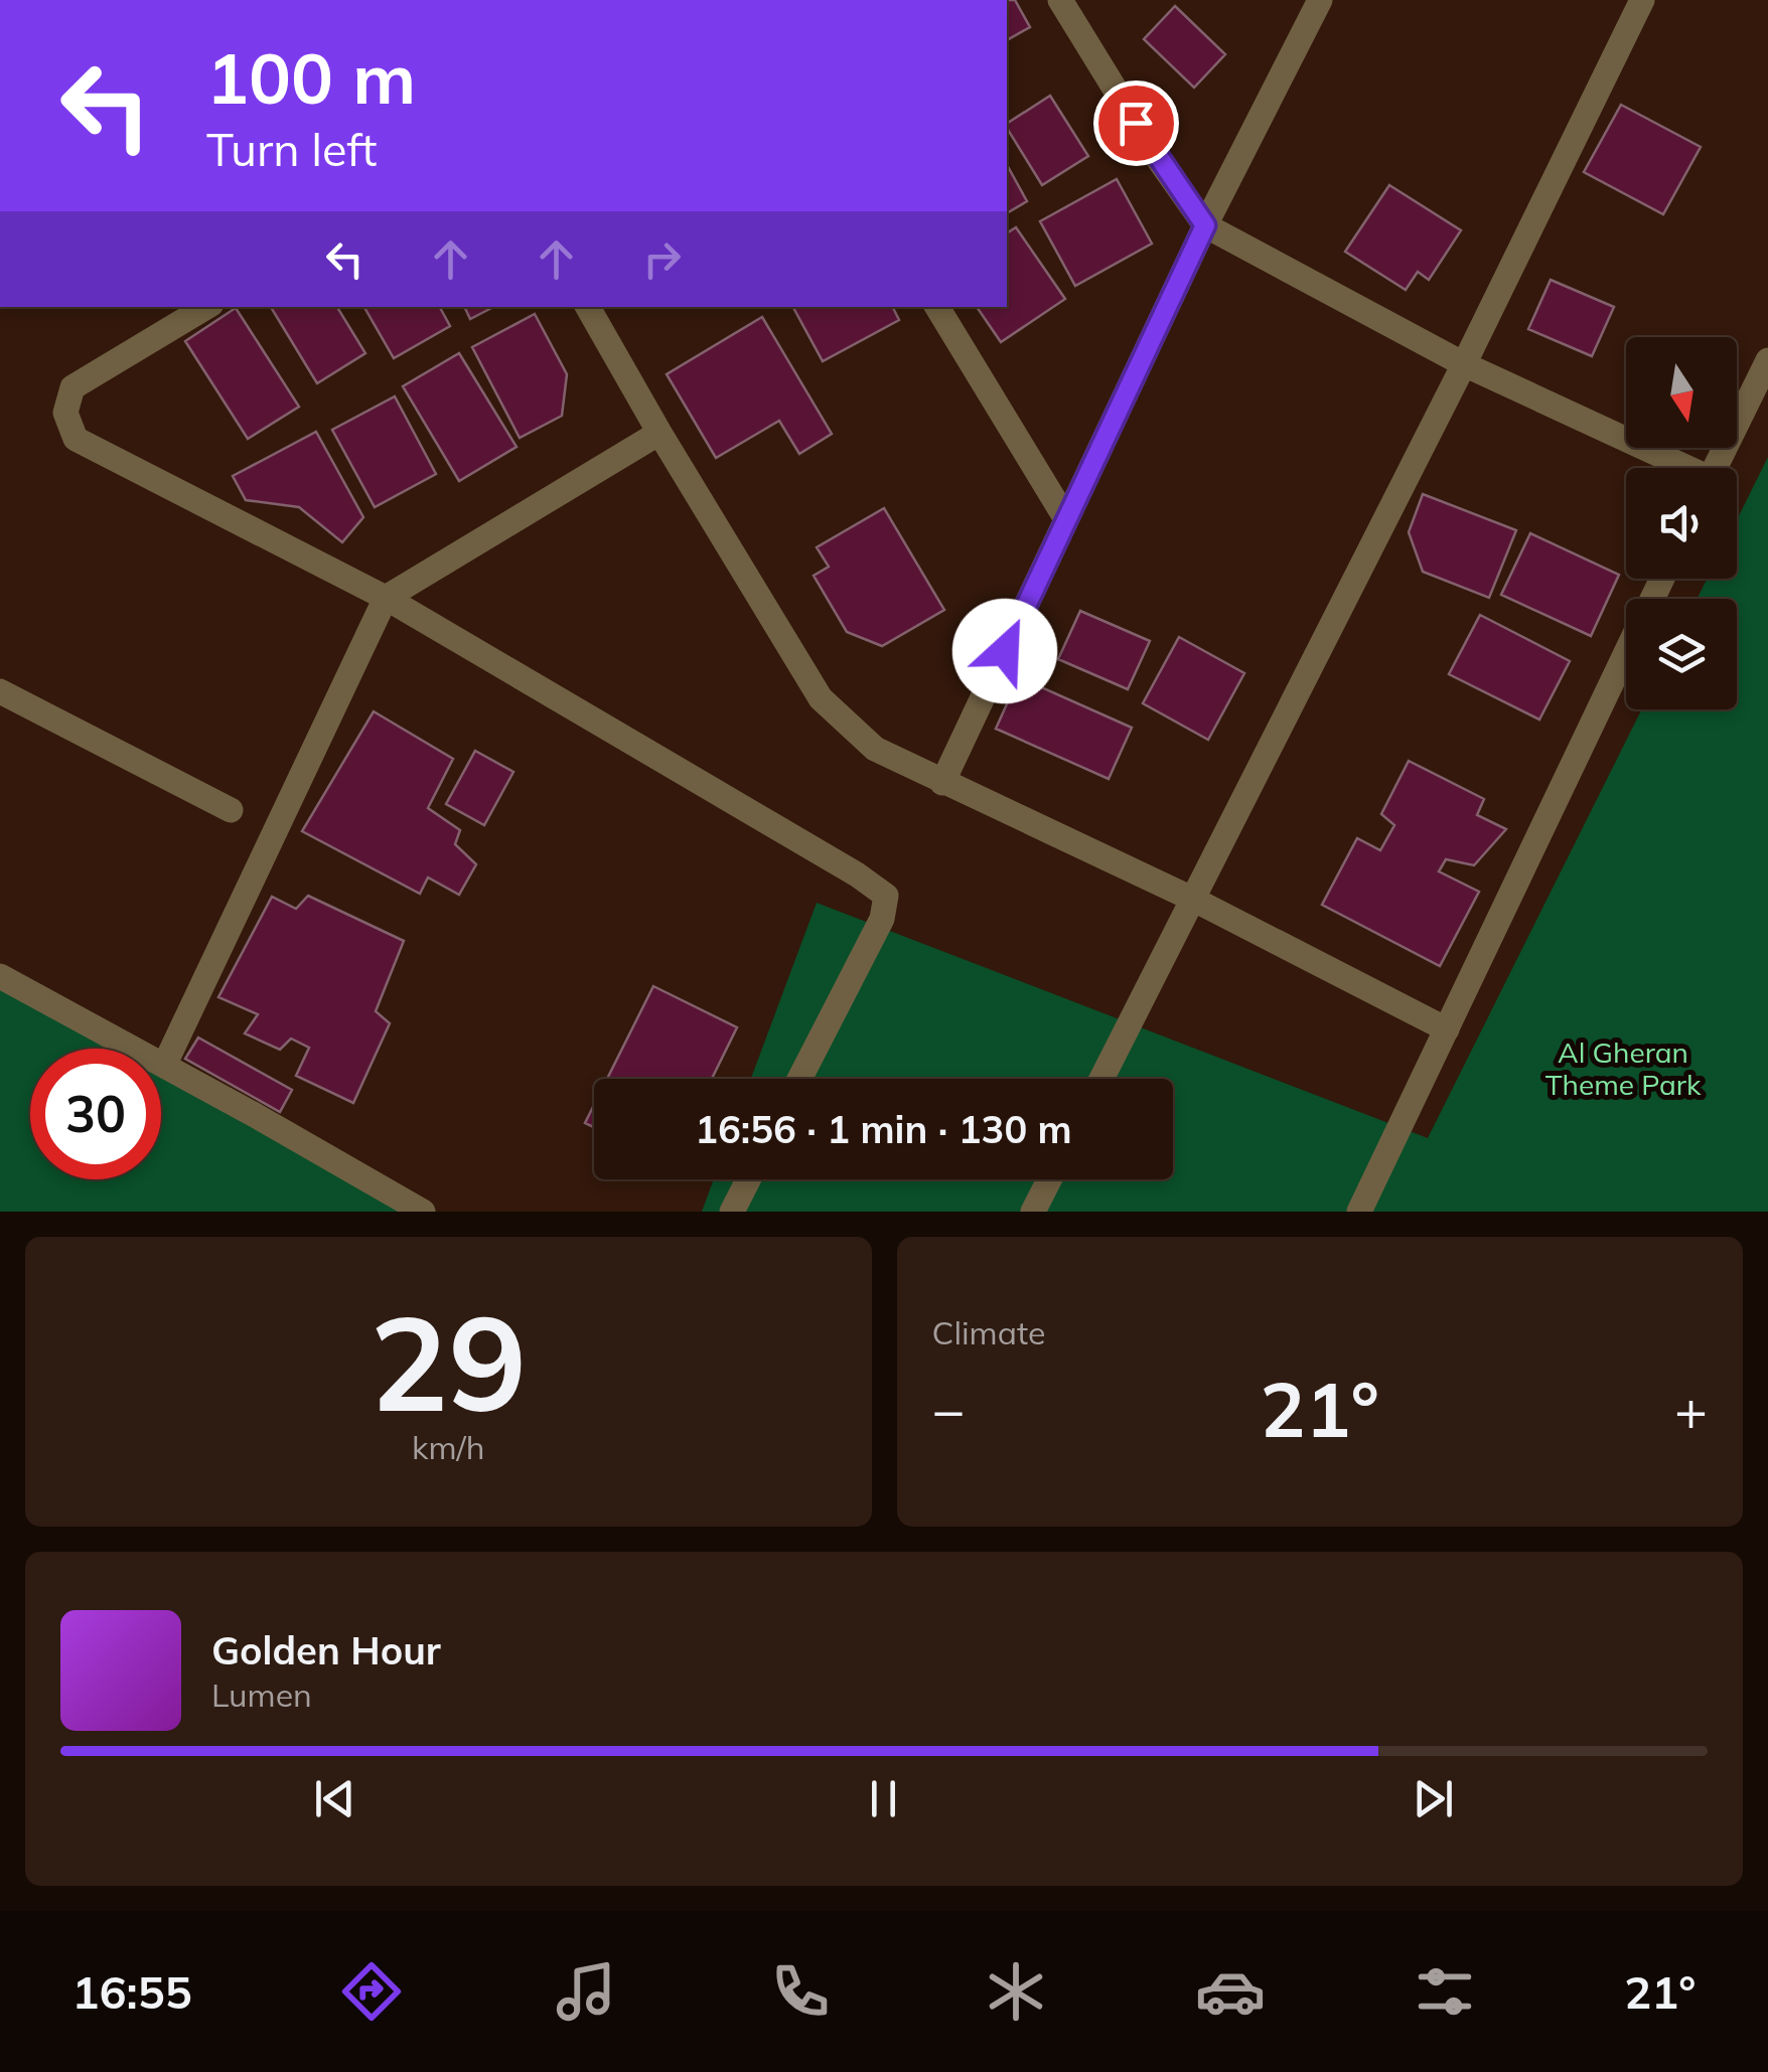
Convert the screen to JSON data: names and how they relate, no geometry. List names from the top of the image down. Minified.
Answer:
{"parks":["Al Gheran Theme Park"],"north":"bottom","page":{"turn":["100 m","Turn left"],"limit":"30","trip":"16:56 · 1 min · 130 m","tile":[["29","km/h"],"Climate"],"heat":["−","21°","+"],"song":["Golden Hour","Lumen"],"tabs":["16:55","21°"]}}
